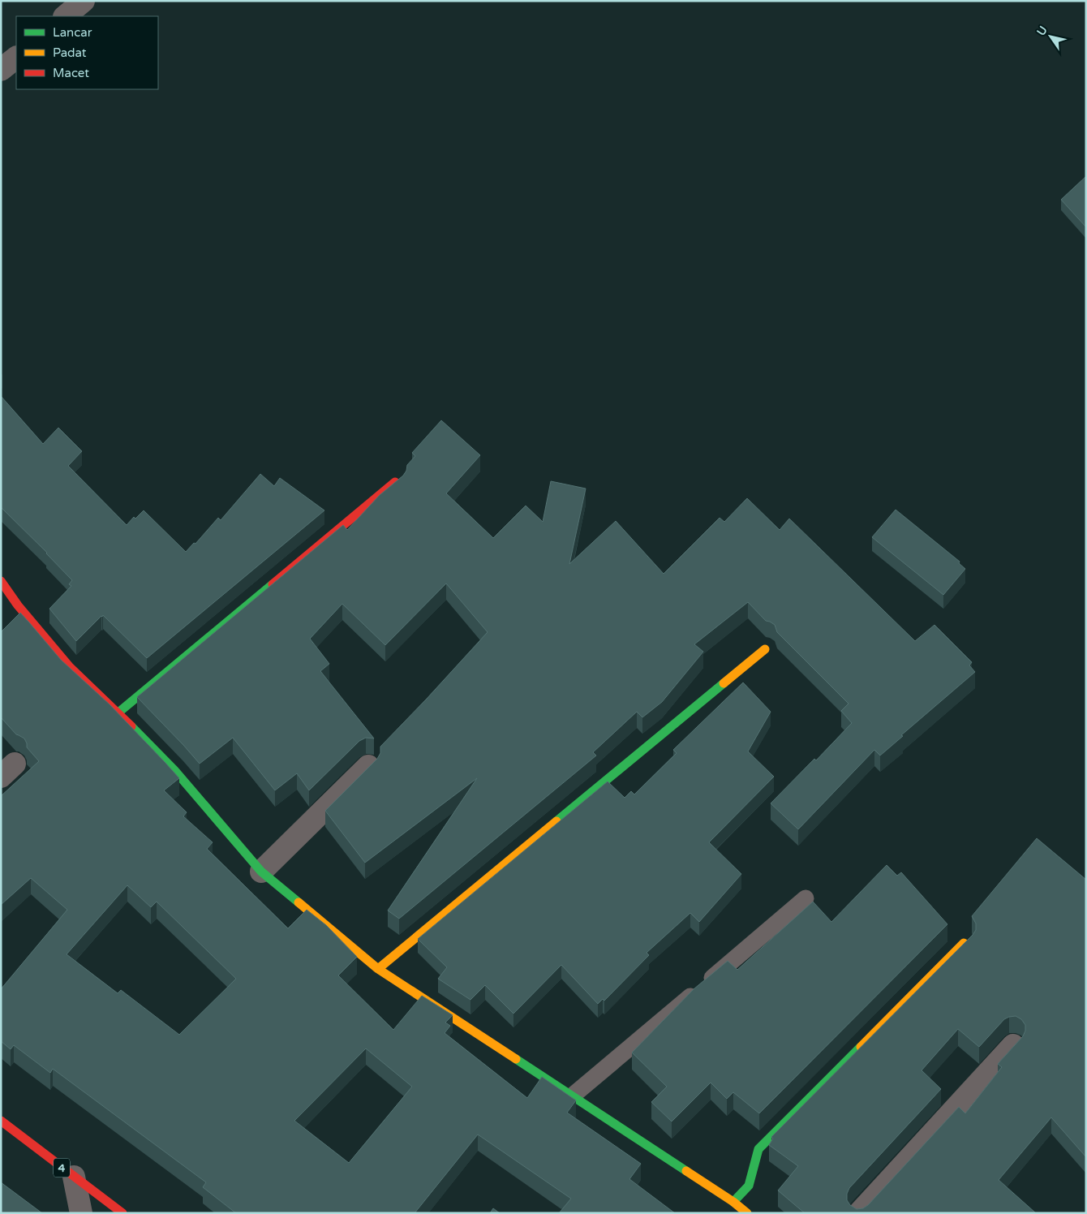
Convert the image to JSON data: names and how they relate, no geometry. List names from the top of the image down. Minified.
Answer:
{"streets":{"main road":["4"]},"legend":["Lancar","Padat","Macet"],"north":"top left"}
